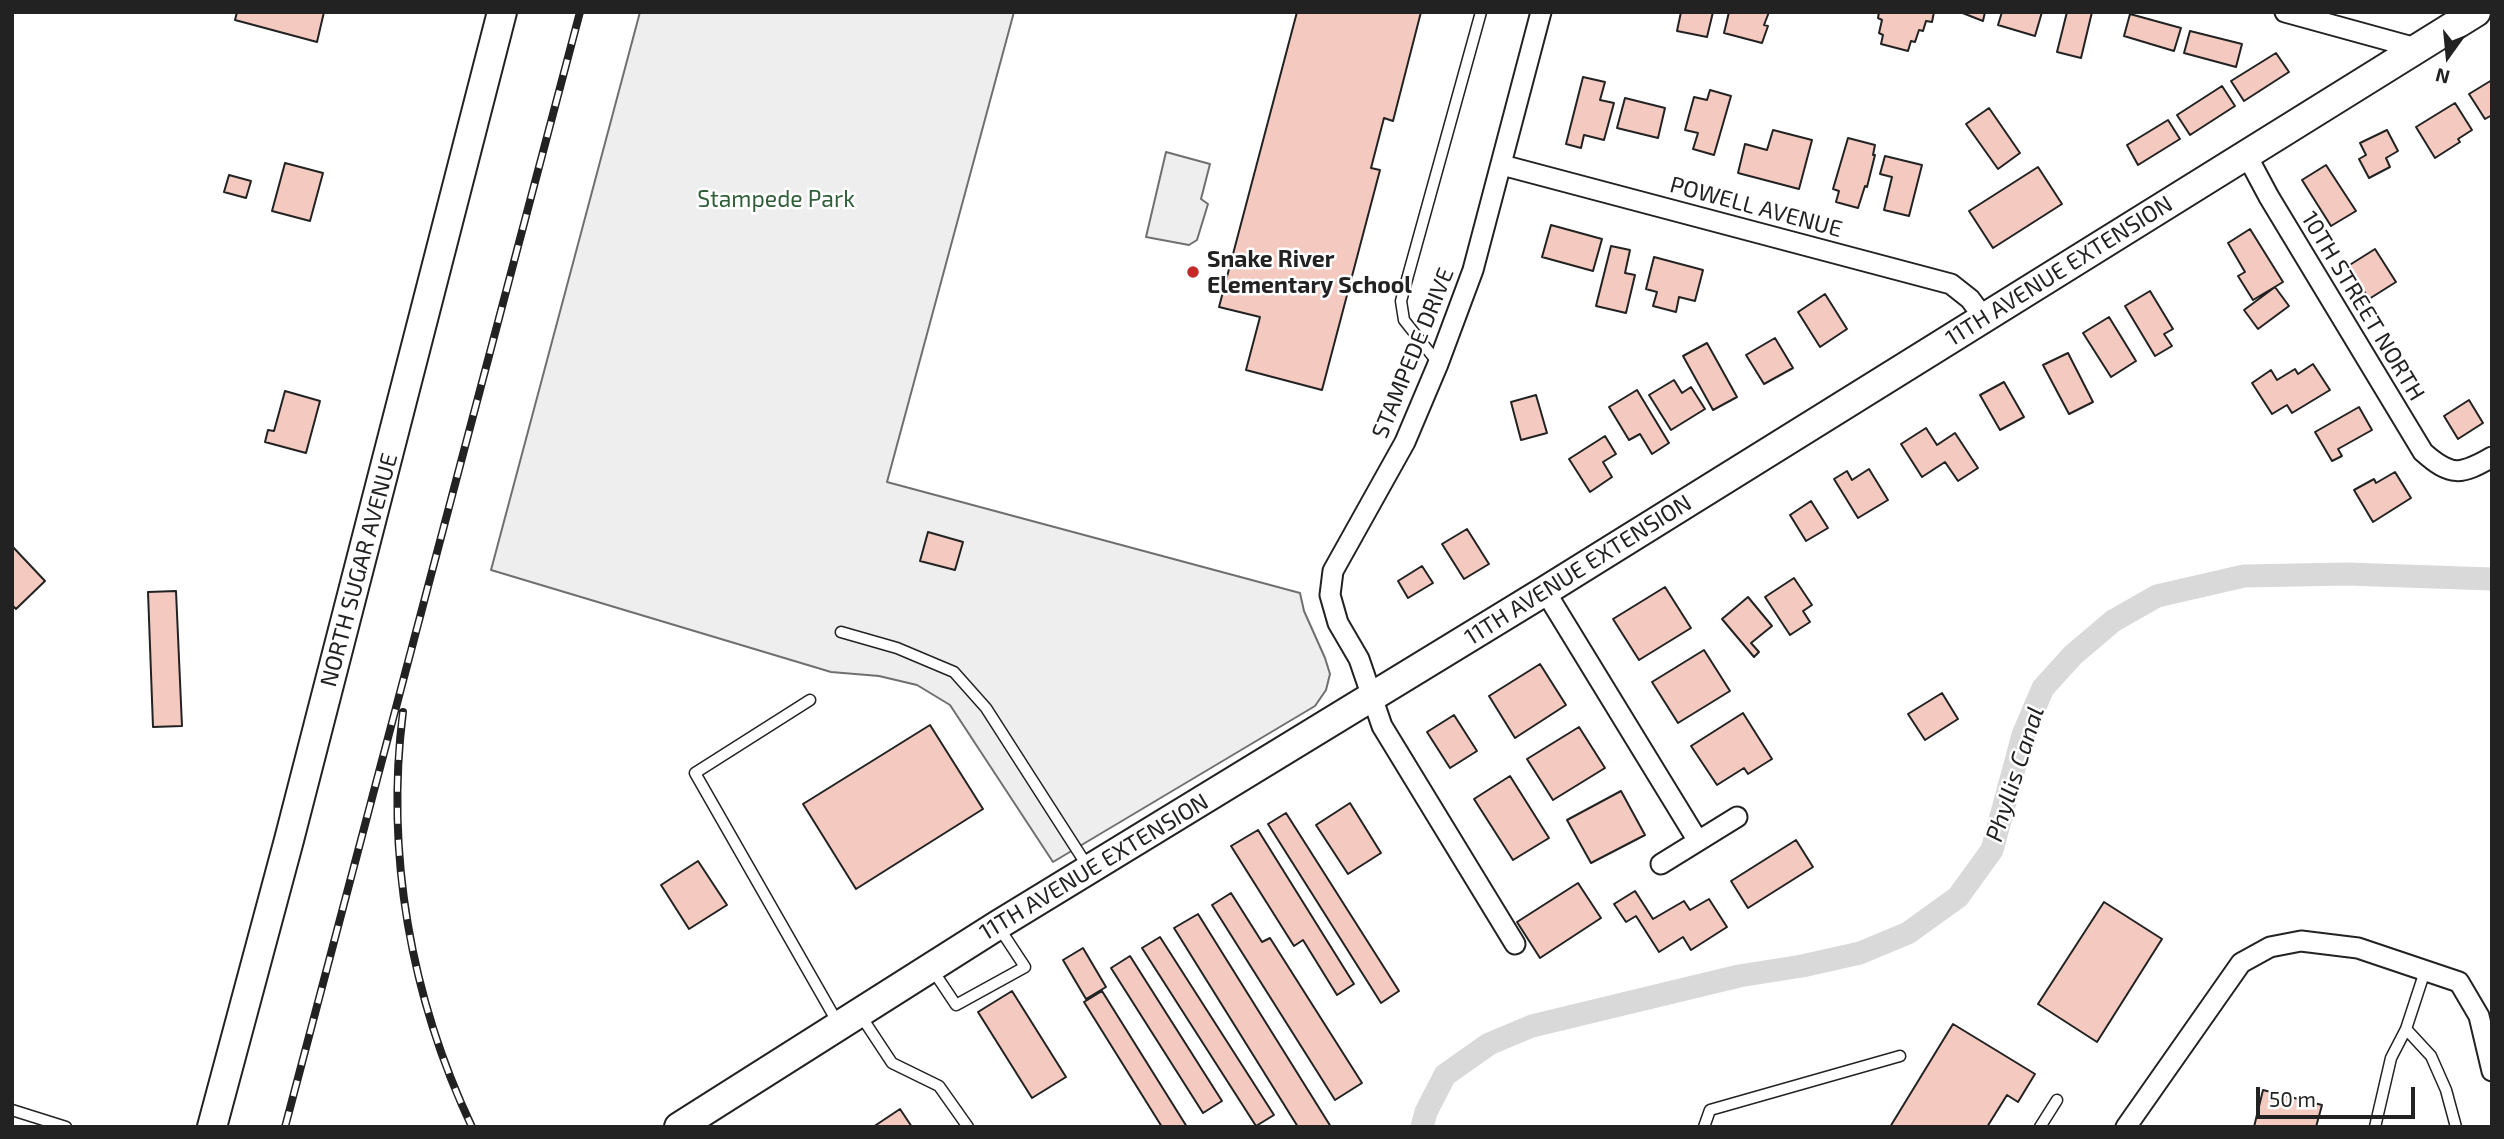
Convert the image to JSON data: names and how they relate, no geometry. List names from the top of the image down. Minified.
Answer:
{"streets":{"street":["POWELL AVENUE","11TH AVENUE EXTENSION","10TH STREET NORTH","STAMPEDE DRIVE","NORTH SUGAR AVENUE"]},"crossings":[["POWELL AVENUE","11TH AVENUE EXTENSION"],["POWELL AVENUE","STAMPEDE DRIVE"],["11TH AVENUE EXTENSION","10TH STREET NORTH"],["11TH AVENUE EXTENSION","STAMPEDE DRIVE"]],"water":["Phyllis Canal"],"parks":["Stampede Park"],"places":["Snake River Elementary School"],"scale_bar":"50 m","north":"bottom"}
